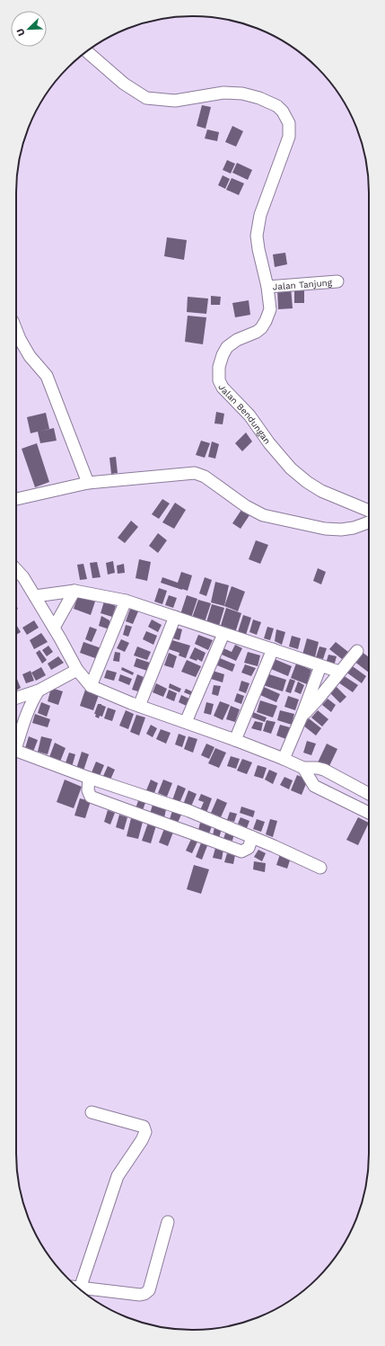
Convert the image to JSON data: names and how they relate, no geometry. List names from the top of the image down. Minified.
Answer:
{"streets":{"street":["Jalan Tanjung","Jalan Bendungan"]},"crossings":[["Jalan Tanjung","Jalan Bendungan"]],"north":"bottom left"}
